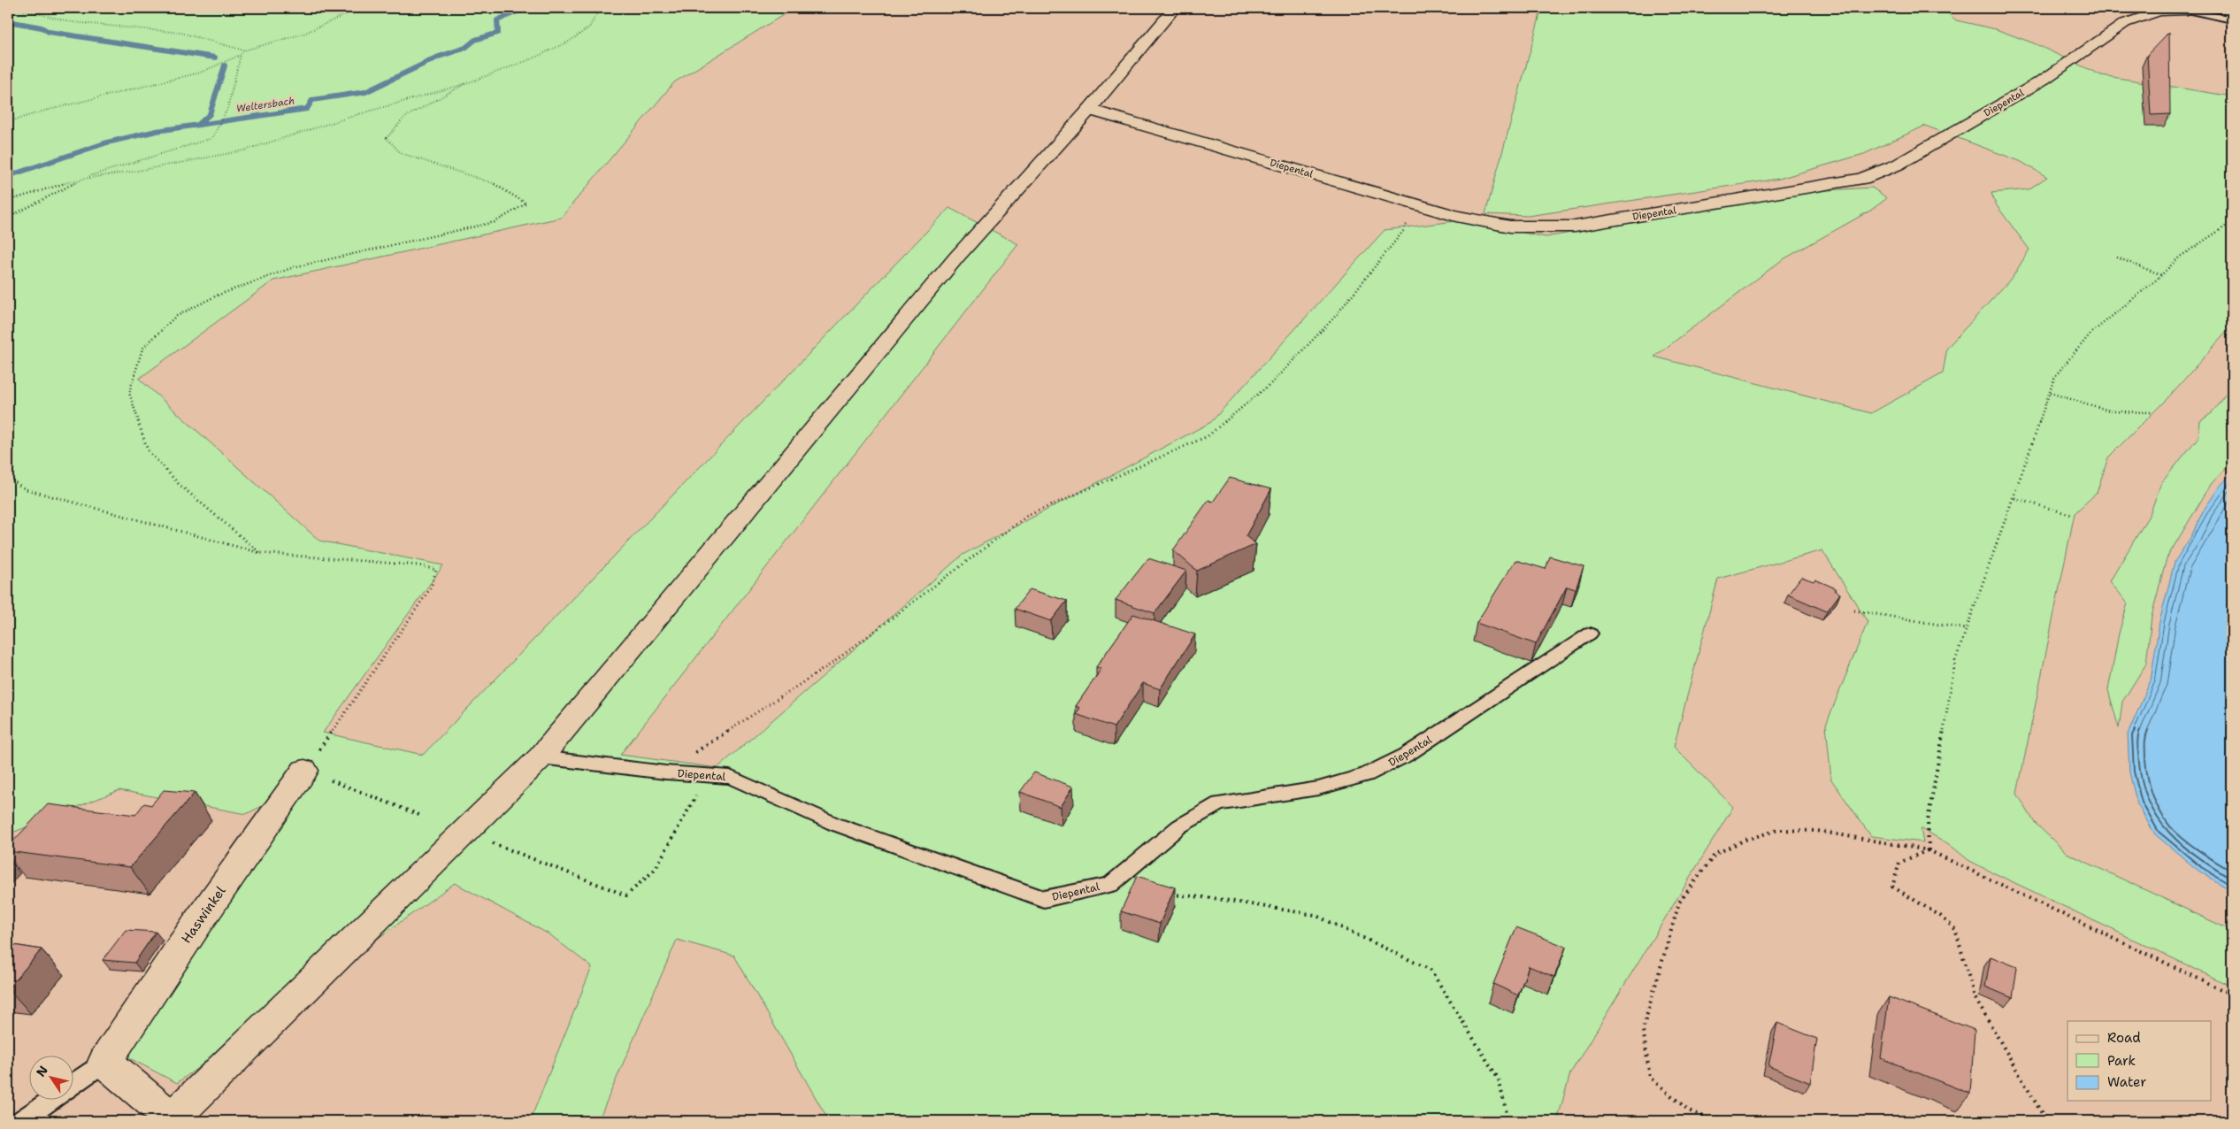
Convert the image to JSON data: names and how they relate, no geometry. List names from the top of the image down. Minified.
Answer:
{"streets":{"street":["Diepental","Haswinkel"]},"water":["Weltersbach"],"legend":["Road","Park","Water"],"north":"top left"}
